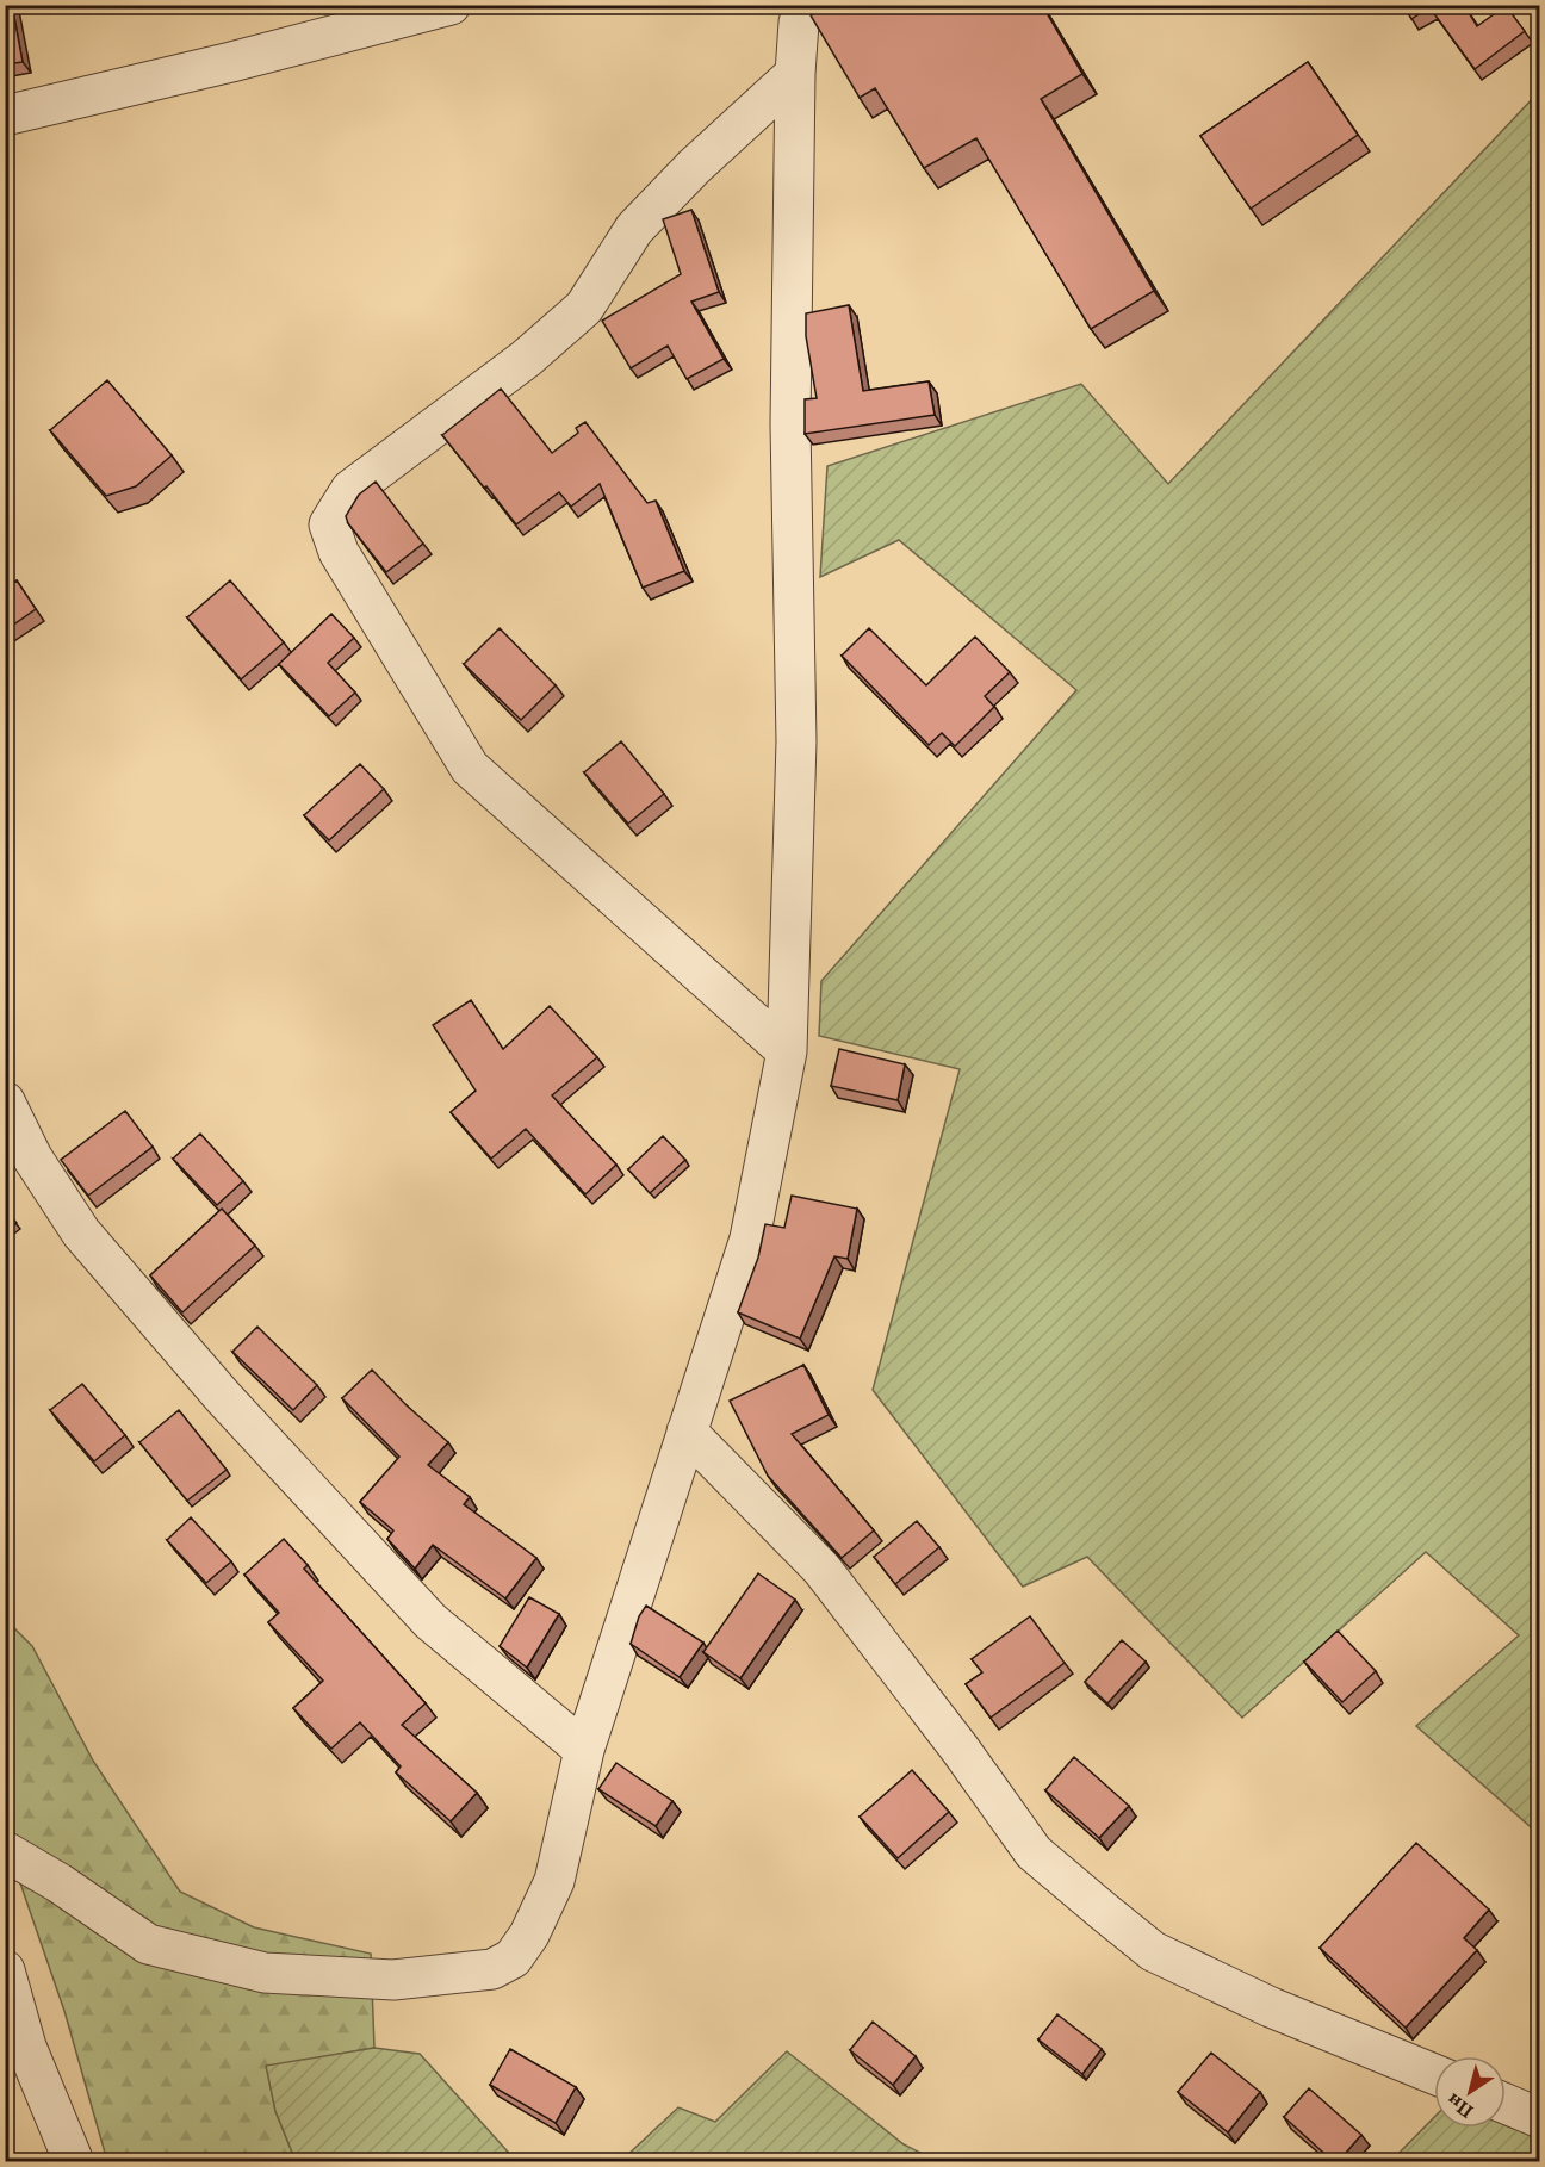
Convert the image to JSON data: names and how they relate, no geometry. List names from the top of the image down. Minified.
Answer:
{"north":"bottom left"}
